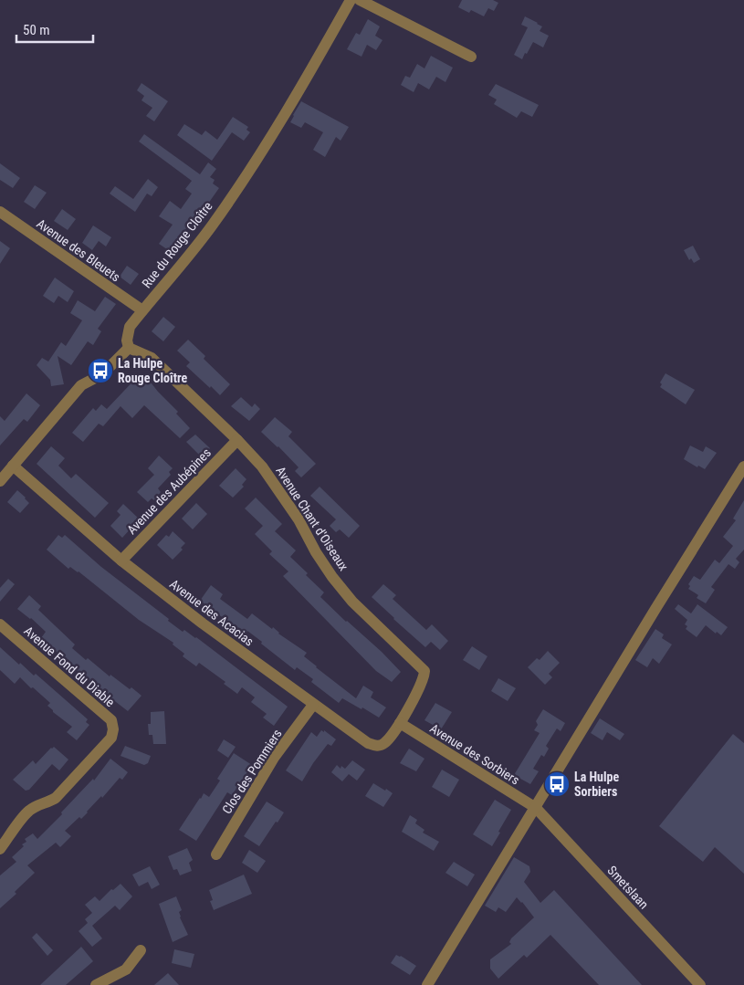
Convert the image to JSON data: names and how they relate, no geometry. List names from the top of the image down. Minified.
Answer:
{"streets":{"street":["Rue du Rouge Cloître","Avenue des Bleuets","Avenue des Aubépines","Avenue Chant d'Oiseaux","Avenue des Acacias","Avenue Fond du Diable","Avenue des Sorbiers","Clos des Pommiers","Smetslaan"]},"crossings":[["Rue du Rouge Cloître","Avenue des Bleuets"],["Rue du Rouge Cloître","Avenue Chant d'Oiseaux"],["Avenue des Aubépines","Avenue Chant d'Oiseaux"],["Avenue des Aubépines","Avenue des Acacias"],["Avenue Chant d'Oiseaux","Avenue des Acacias"],["Avenue Chant d'Oiseaux","Avenue des Sorbiers"],["Avenue des Acacias","Avenue des Sorbiers"],["Avenue des Acacias","Clos des Pommiers"],["Avenue des Sorbiers","Smetslaan"]],"places":{"bus stop":["La Hulpe Rouge Cloître","La Hulpe Sorbiers"]},"scale_bar":"50 m"}
